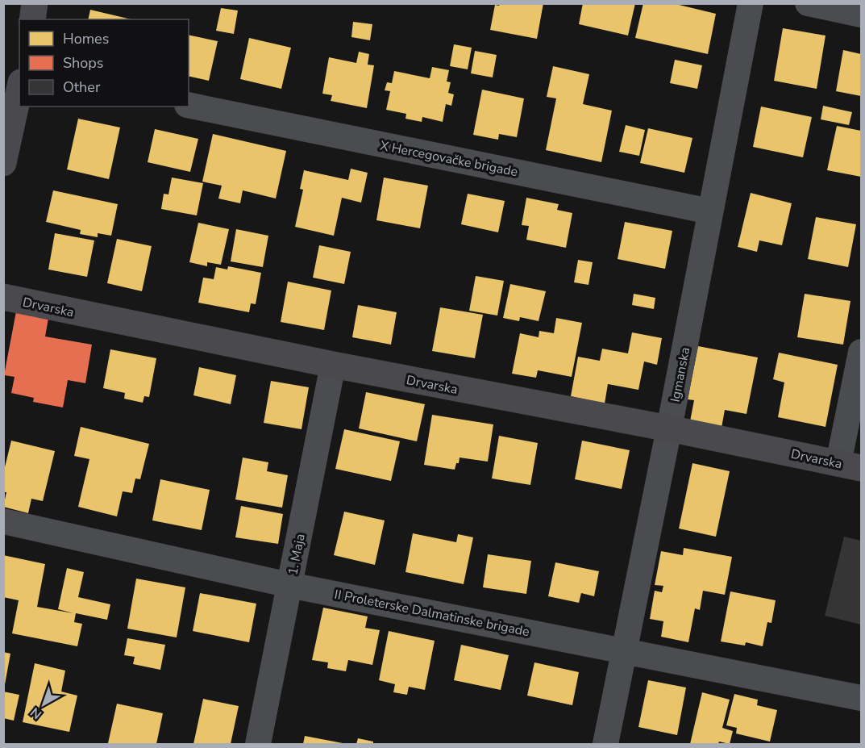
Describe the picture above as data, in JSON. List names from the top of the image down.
{
  "streets": {
    "main road": ["Drvarska"],
    "street": [
      "X Hercegovačke brigade",
      "Igmanska",
      "1. Maja",
      "II Proleterske Dalmatinske brigade"
    ]
  },
  "crossings": [
    ["X Hercegovačke brigade", "Igmanska"],
    ["Drvarska", "Igmanska"],
    ["Drvarska", "1. Maja"],
    ["Igmanska", "II Proleterske Dalmatinske brigade"],
    ["1. Maja", "II Proleterske Dalmatinske brigade"]
  ],
  "legend": ["Homes", "Shops", "Other"],
  "north": "bottom left"
}
